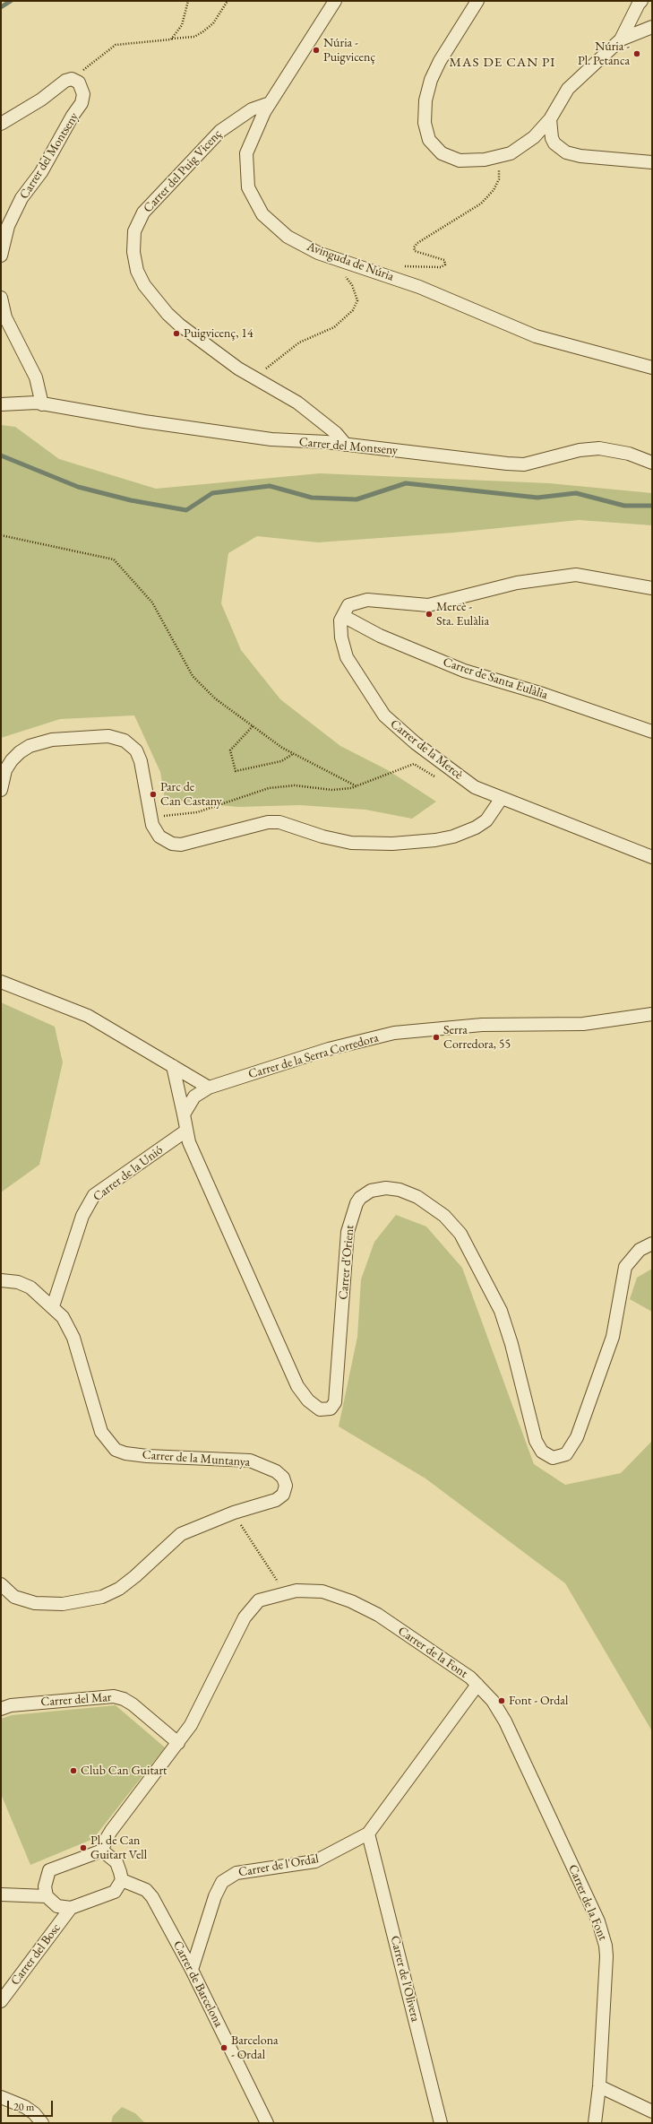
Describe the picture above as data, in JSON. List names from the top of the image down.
{
  "streets": {
    "street": [
      "Carrer del Montseny",
      "Carrer del Puig Vicenç",
      "Avinguda de Núria",
      "Carrer de Santa Eulàlia",
      "Carrer de la Mercè",
      "Carrer de la Serra Corredora",
      "Carrer de la Unió",
      "Carrer d'Orient",
      "Carrer de la Muntanya",
      "Carrer de la Font",
      "Carrer del Mar",
      "Carrer de l'Ordal",
      "Carrer del Bosc",
      "Carrer de l'Olivera",
      "Carrer de Barcelona"
    ]
  },
  "crossings": [
    ["Carrer del Montseny", "Carrer del Puig Vicenç"],
    ["Carrer del Puig Vicenç", "Avinguda de Núria"],
    ["Carrer de Santa Eulàlia", "Carrer de la Mercè"],
    ["Carrer de la Unió", "Carrer d'Orient"],
    ["Carrer de la Unió", "Carrer de la Muntanya"],
    ["Carrer de la Font", "Carrer del Mar"],
    ["Carrer de la Font", "Carrer de l'Ordal"],
    ["Carrer de l'Ordal", "Carrer de l'Olivera"],
    ["Carrer de l'Ordal", "Carrer de Barcelona"]
  ],
  "districts": ["MAS DE CAN PI"],
  "places": [
    "Núria - Puigvicenç",
    "Núria - Pl. Petanca",
    "Puigvicenç, 14",
    "Mercè - Sta. Eulàlia",
    "Parc de Can Castany",
    "Serra Corredora, 55",
    "Font - Ordal",
    "Club Can Guitart",
    "Pl. de Can Guitart Vell",
    "Barcelona - Ordal"
  ],
  "scale_bar": "20 m"
}
